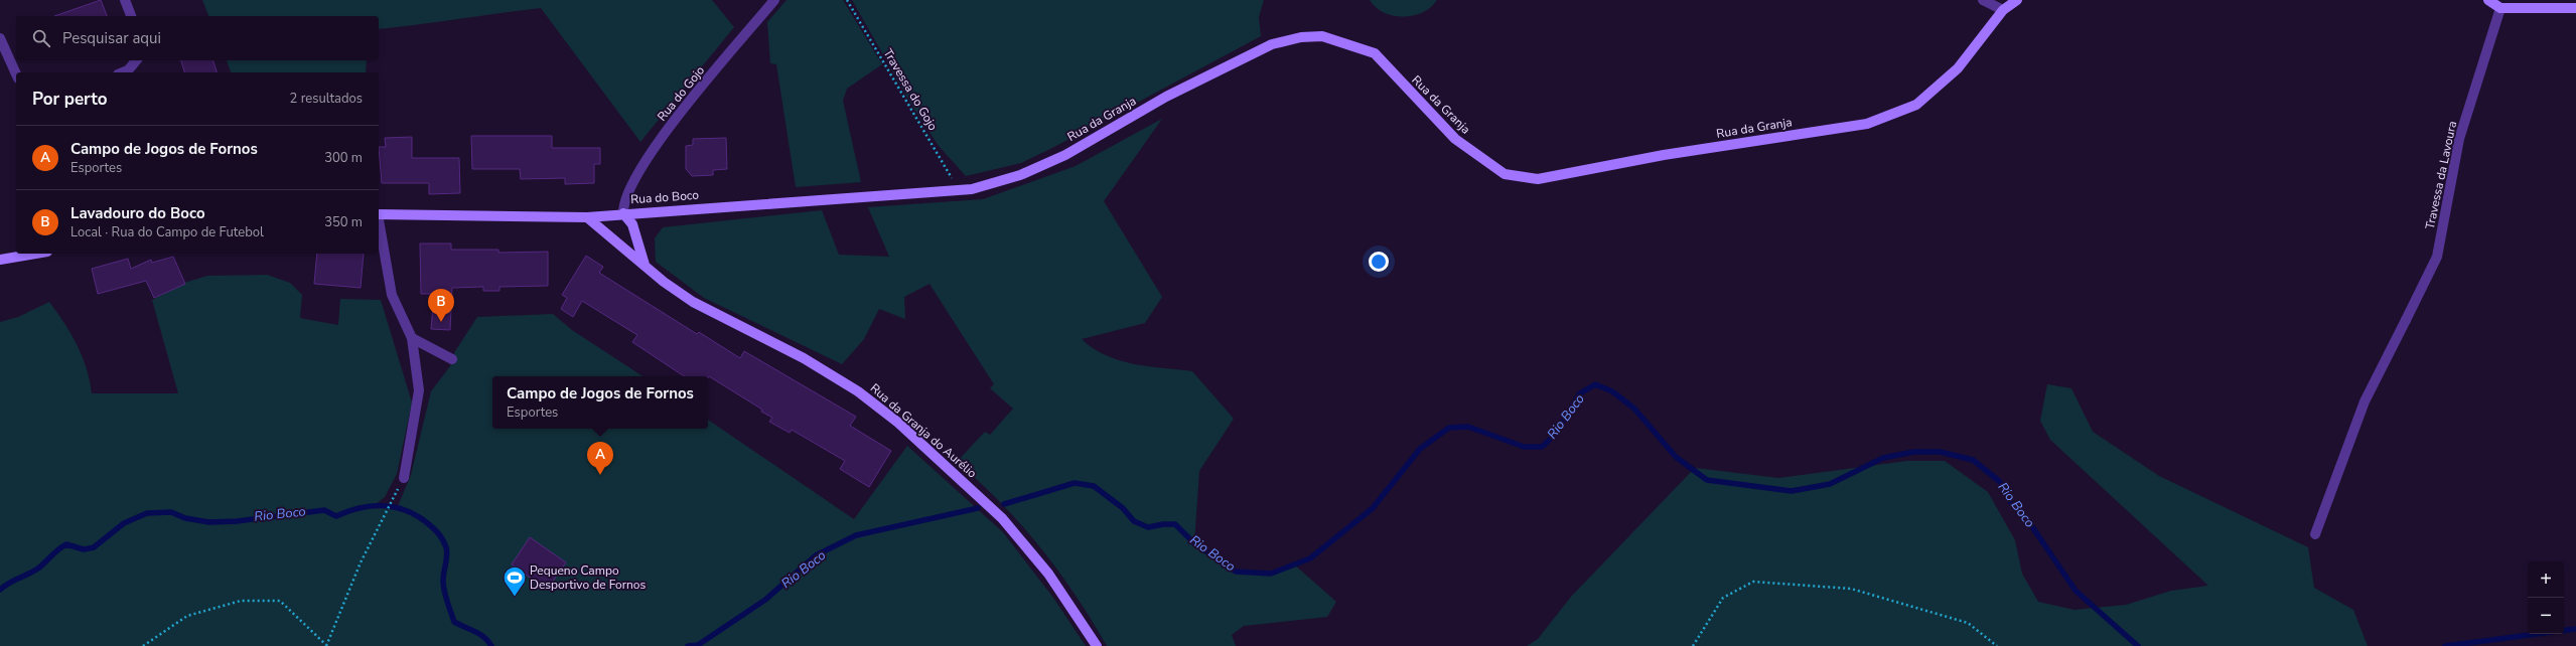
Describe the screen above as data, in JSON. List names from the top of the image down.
{
  "streets": {
    "street": [
      "Rua do Gojo",
      "Rua da Granja",
      "Travessa da Lavoura",
      "Rua do Boco",
      "Rua da Granja do Aurélio"
    ],
    "path": ["Travessa do Gojo"]
  },
  "crossings": [
    ["Travessa do Gojo", "Rua da Granja"],
    ["Travessa do Gojo", "Rua do Boco"],
    ["Rua do Gojo", "Rua do Boco"],
    ["Rua da Granja", "Rua do Boco"],
    ["Rua do Boco", "Rua da Granja do Aurélio"]
  ],
  "water": ["Rio Boco"],
  "places": {
    "sports": ["Pequeno Campo Desportivo de Fornos"]
  },
  "page": {
    "search": "Pesquisar aqui",
    "heading": ["Por perto", "2 resultados"],
    "list": [
      {
        "mark": "A",
        "name": "Campo de Jogos de Fornos",
        "note": "Esportes",
        "value": "300 m"
      },
      {
        "mark": "B",
        "name": "Lavadouro do Boco",
        "note": "Local · Rua do Campo de Futebol",
        "value": "350 m"
      }
    ],
    "pins": ["B", "A"],
    "popup": ["Campo de Jogos de Fornos", "Esportes"],
    "map_buttons": ["+", "−"]
  }
}
